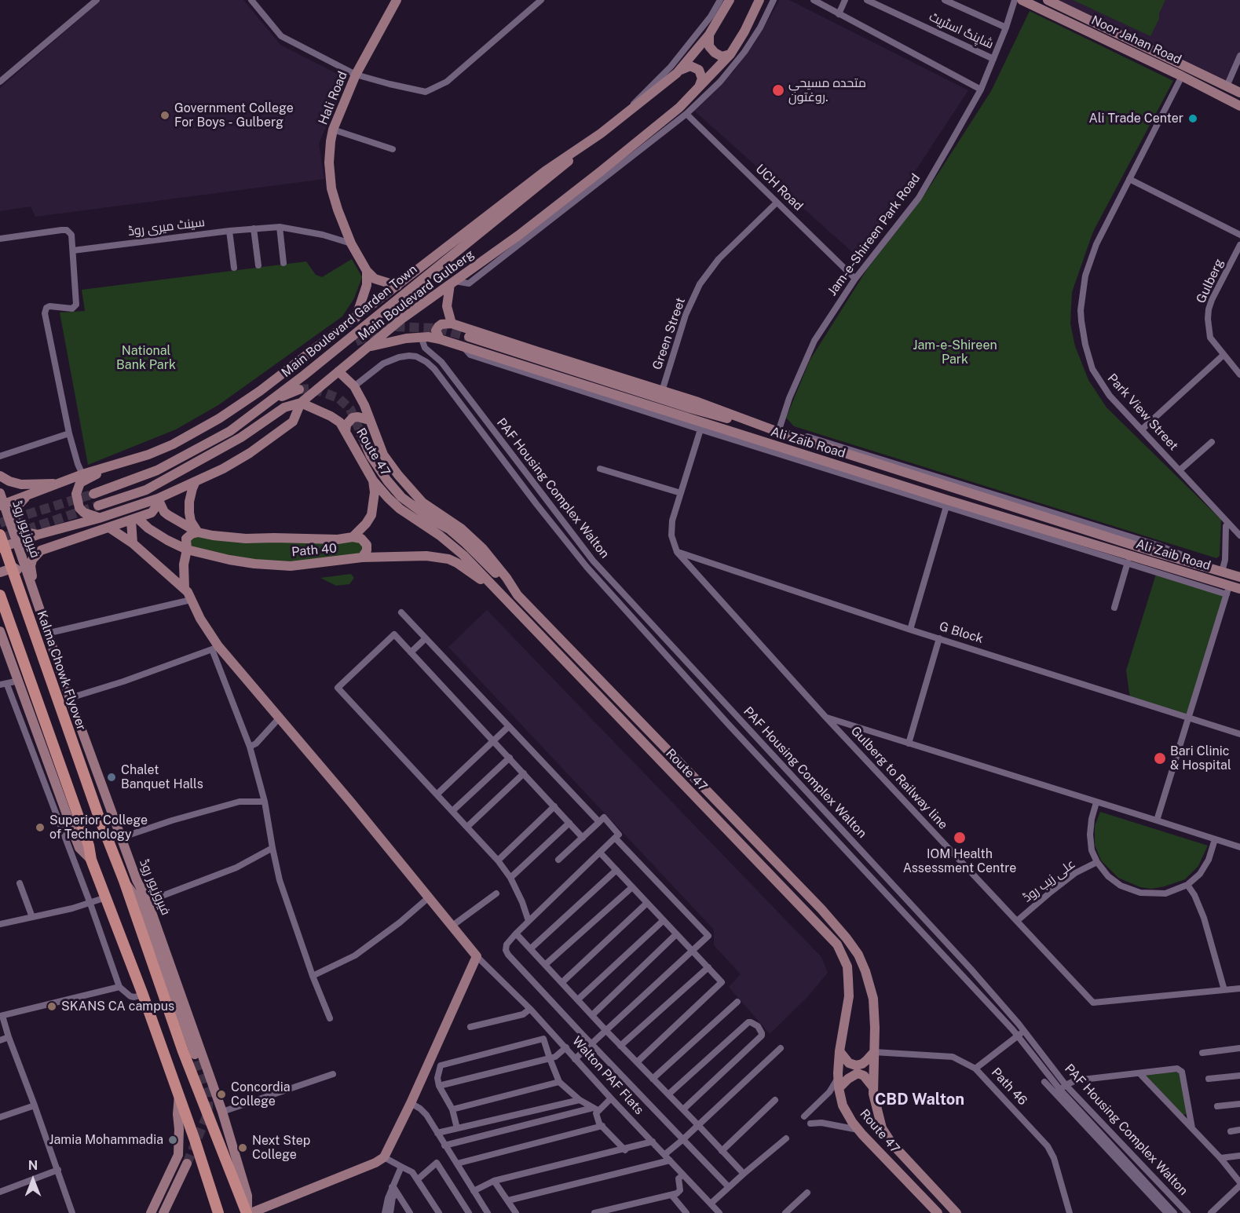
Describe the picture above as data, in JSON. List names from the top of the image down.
{
  "streets": {
    "main road": [
      "Noor Jahan Road",
      "Hali Road",
      "Main Boulevard Gulberg",
      "Main Boulevard Garden Town",
      "Ali Zaib Road",
      "Route 47",
      "فیروزپور روڈ",
      "Path 40",
      "Kalma Chowk Flyover"
    ],
    "street": [
      "شاپنگ اسٹریٹ",
      "UCH Road",
      "سینٹ میری روڈ",
      "Jam-e-Shireen Park Road",
      "Gulberg",
      "Green Street",
      "Park View Street",
      "PAF Housing Complex Walton",
      "G Block",
      "Gulberg to Railway line",
      "علی زیب روڈ",
      "Walton PAF Flats",
      "Path 46"
    ]
  },
  "crossings": [
    ["شاپنگ اسٹریٹ", "Jam-e-Shireen Park Road"],
    ["Noor Jahan Road", "Park View Street"],
    ["Hali Road", "سینٹ میری روڈ"],
    ["UCH Road", "Jam-e-Shireen Park Road"],
    ["UCH Road", "Green Street"],
    ["Jam-e-Shireen Park Road", "Ali Zaib Road"],
    ["Main Boulevard Gulberg", "Main Boulevard Garden Town"],
    ["Main Boulevard Gulberg", "Ali Zaib Road"],
    ["Main Boulevard Gulberg", "Route 47"],
    ["Main Boulevard Gulberg", "فیروزپور روڈ"],
    ["Main Boulevard Gulberg", "Path 40"],
    ["Green Street", "Ali Zaib Road"],
    ["Ali Zaib Road", "PAF Housing Complex Walton"],
    ["Route 47", "PAF Housing Complex Walton"],
    ["Route 47", "Path 40"],
    ["Route 47", "Path 46"],
    ["فیروزپور روڈ", "Kalma Chowk Flyover"],
    ["G Block", "Gulberg to Railway line"],
    ["Gulberg to Railway line", "علی زیب روڈ"]
  ],
  "districts": ["CBD Walton"],
  "parks": ["Jam-e-Shireen Park", "National Bank Park"],
  "places": [
    "متحده مسیحي روغتون.",
    "Government College For Boys - Gulberg",
    "Ali Trade Center",
    "Bari Clinic & Hospital",
    "Chalet Banquet Halls",
    "Superior College of Technology",
    "IOM Health Assessment Centre",
    "SKANS CA campus",
    "Concordia College",
    "Jamia Mohammadia",
    "Next Step College"
  ],
  "north": "top"
}
